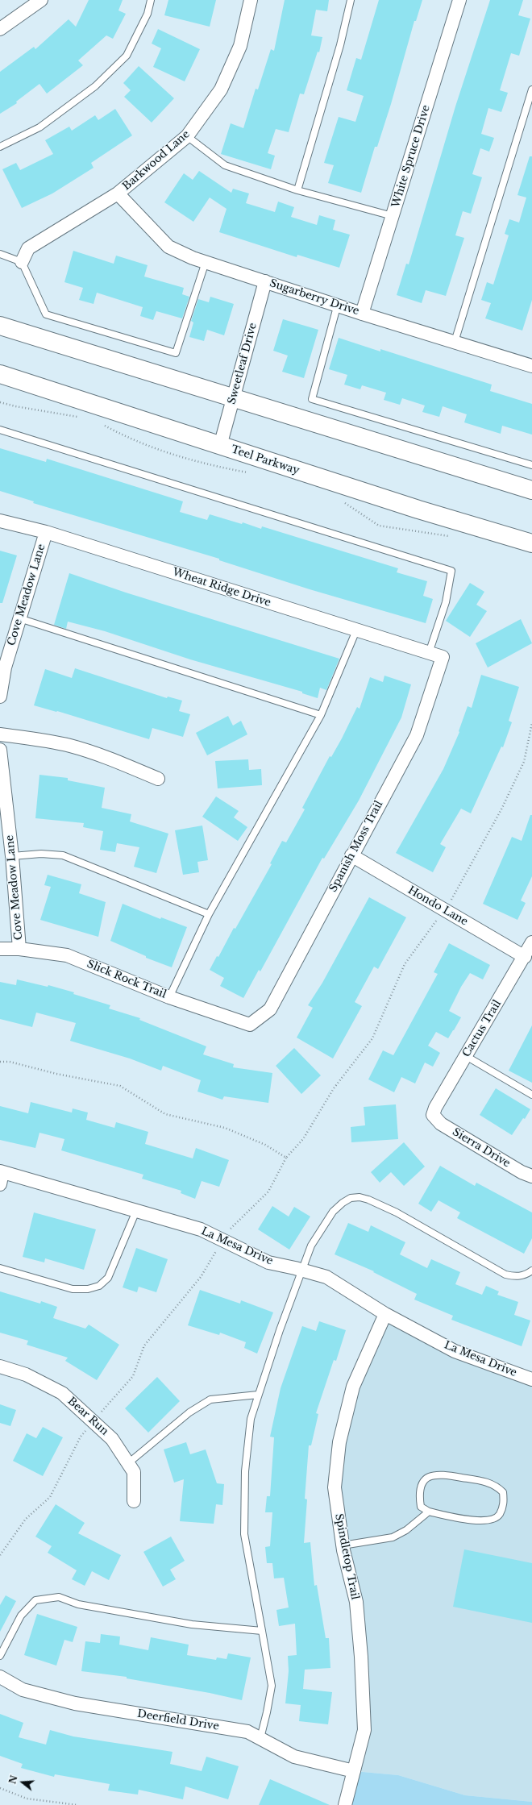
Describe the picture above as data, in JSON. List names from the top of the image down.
{
  "streets": {
    "main road": ["Teel Parkway"],
    "street": [
      "White Spruce Drive",
      "Barkwood Lane",
      "Sugarberry Drive",
      "Sweetleaf Drive",
      "Wheat Ridge Drive",
      "Cove Meadow Lane",
      "Spanish Moss Trail",
      "Hondo Lane",
      "Slick Rock Trail",
      "Cactus Trail",
      "Sierra Drive",
      "La Mesa Drive",
      "Bear Run",
      "Spindletop Trail",
      "Deerfield Drive"
    ]
  },
  "crossings": [
    ["White Spruce Drive", "Sugarberry Drive"],
    ["Barkwood Lane", "Sugarberry Drive"],
    ["Sugarberry Drive", "Sweetleaf Drive"],
    ["Sweetleaf Drive", "Teel Parkway"],
    ["Wheat Ridge Drive", "Cove Meadow Lane"],
    ["Wheat Ridge Drive", "Spanish Moss Trail"],
    ["Cove Meadow Lane", "Slick Rock Trail"],
    ["Spanish Moss Trail", "Hondo Lane"],
    ["Spanish Moss Trail", "Slick Rock Trail"],
    ["Hondo Lane", "Cactus Trail"],
    ["Cactus Trail", "Sierra Drive"],
    ["La Mesa Drive", "Spindletop Trail"],
    ["Spindletop Trail", "Deerfield Drive"]
  ],
  "north": "left"
}
